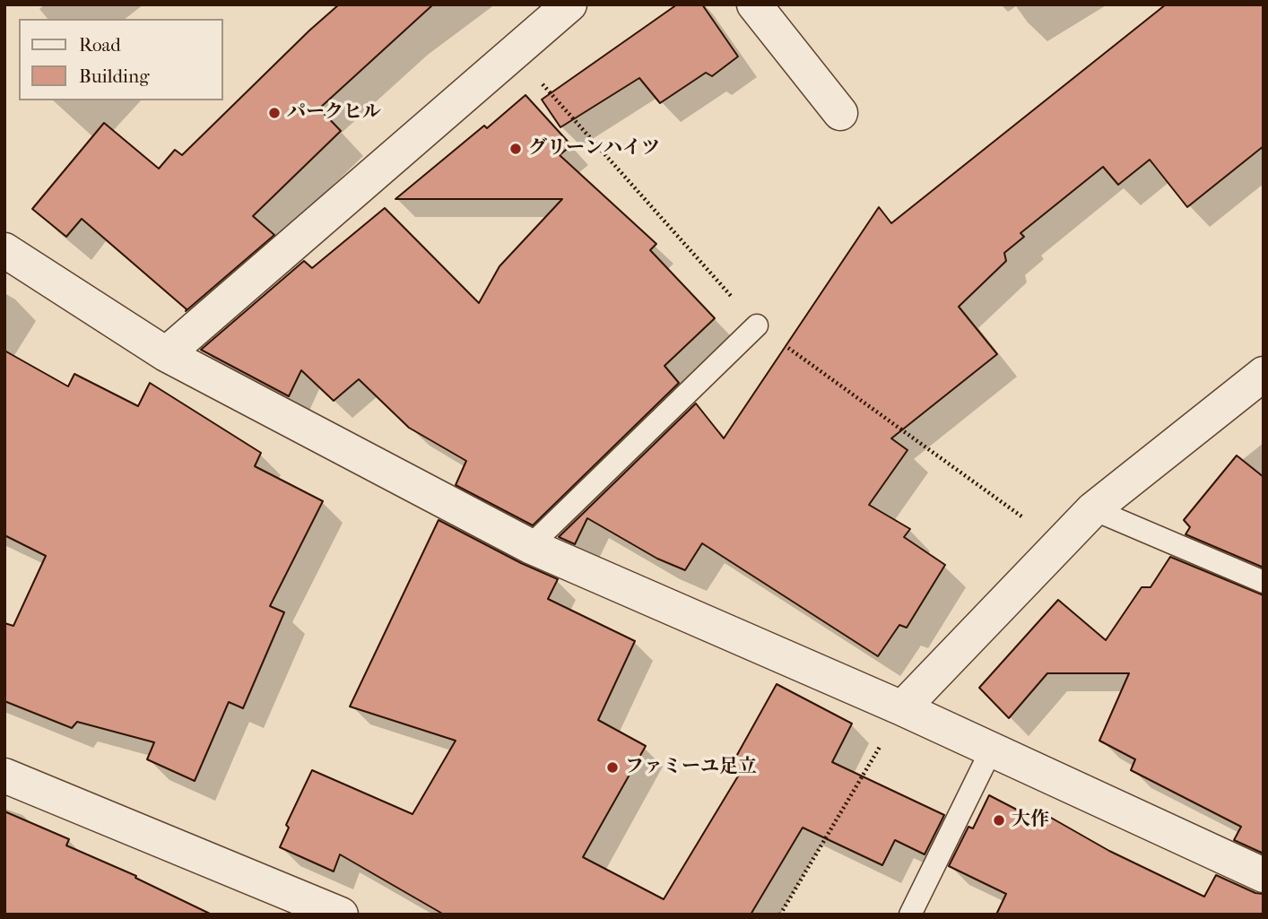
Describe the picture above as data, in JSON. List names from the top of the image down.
{
  "places": [
    "パークヒル",
    "グリーンハイツ",
    "ファミーユ足立",
    "大作"
  ],
  "legend": ["Road", "Building"]
}
